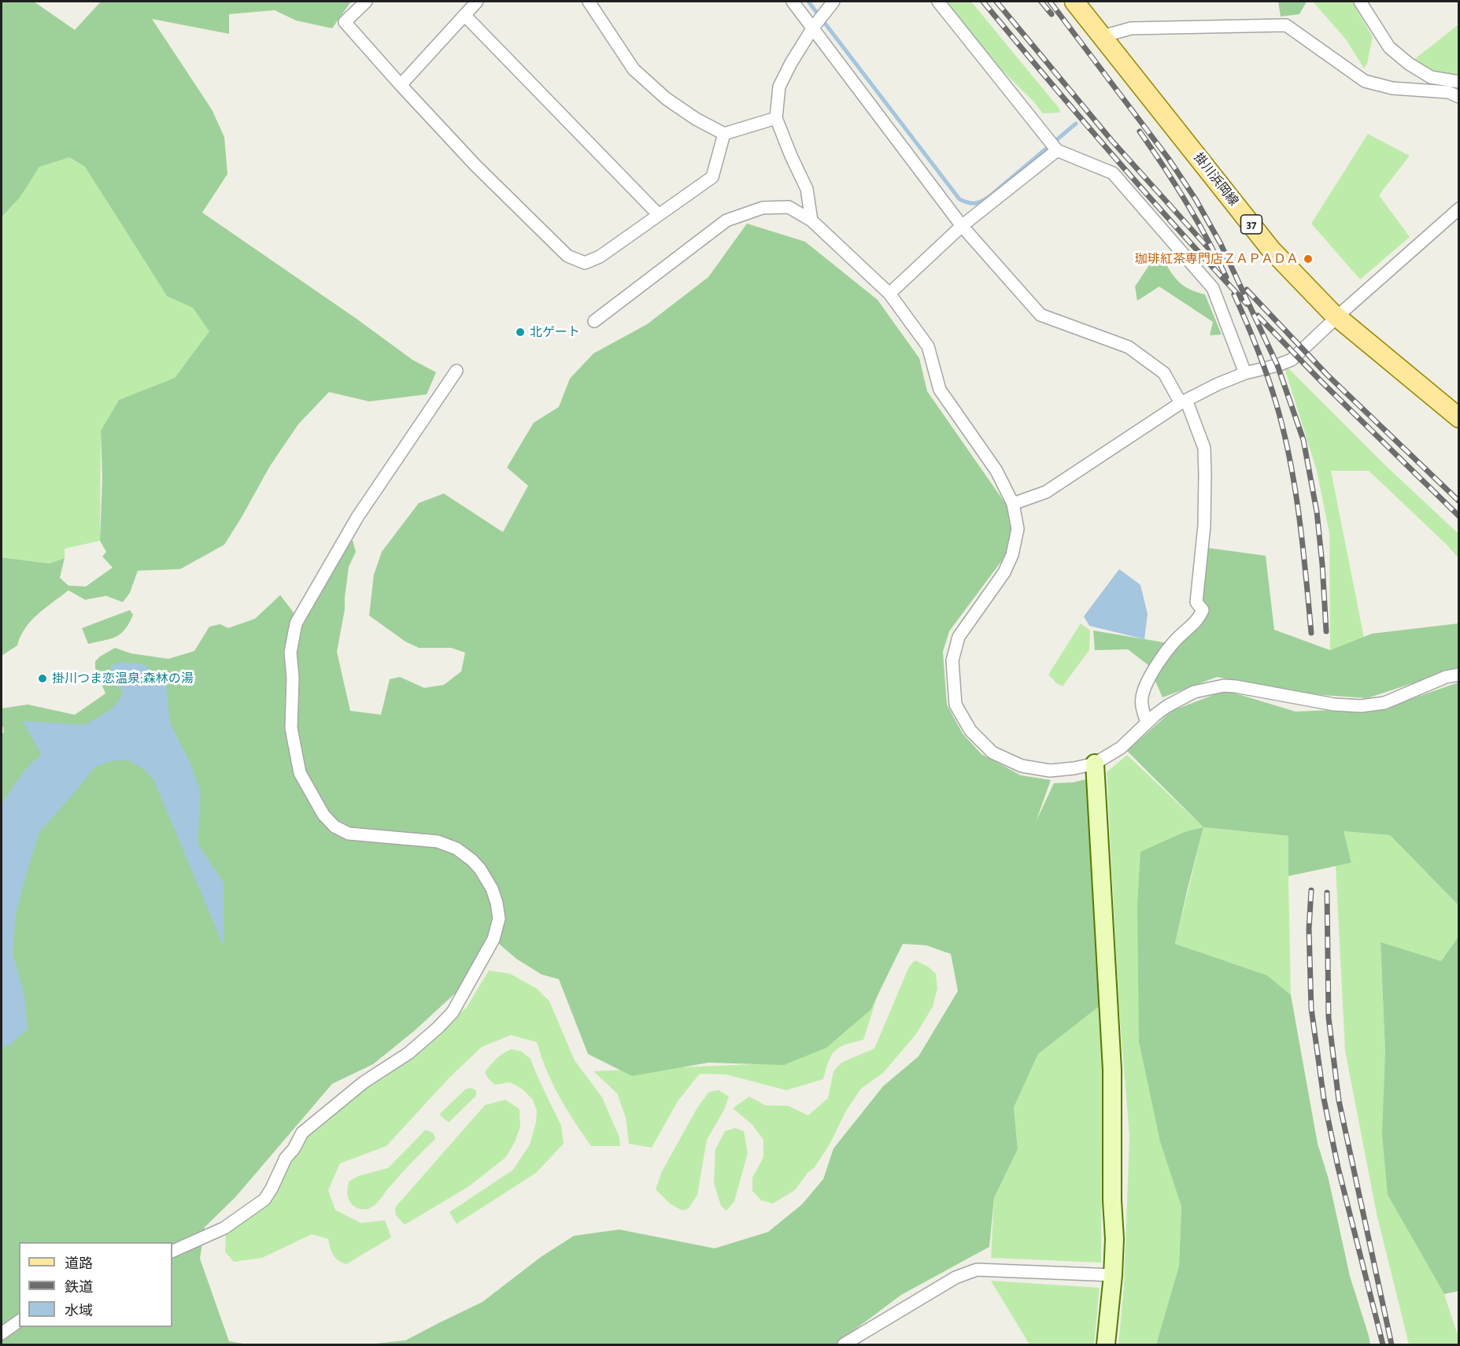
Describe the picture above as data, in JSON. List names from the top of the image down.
{
  "streets": {
    "main road": ["掛川浜岡線", "37"]
  },
  "places": ["珈琲紅茶専門店ＺＡＰＡＤＡ", "北ゲート", "掛川つま恋温泉;森林の湯"],
  "legend": ["道路", "鉄道", "水域"]
}
